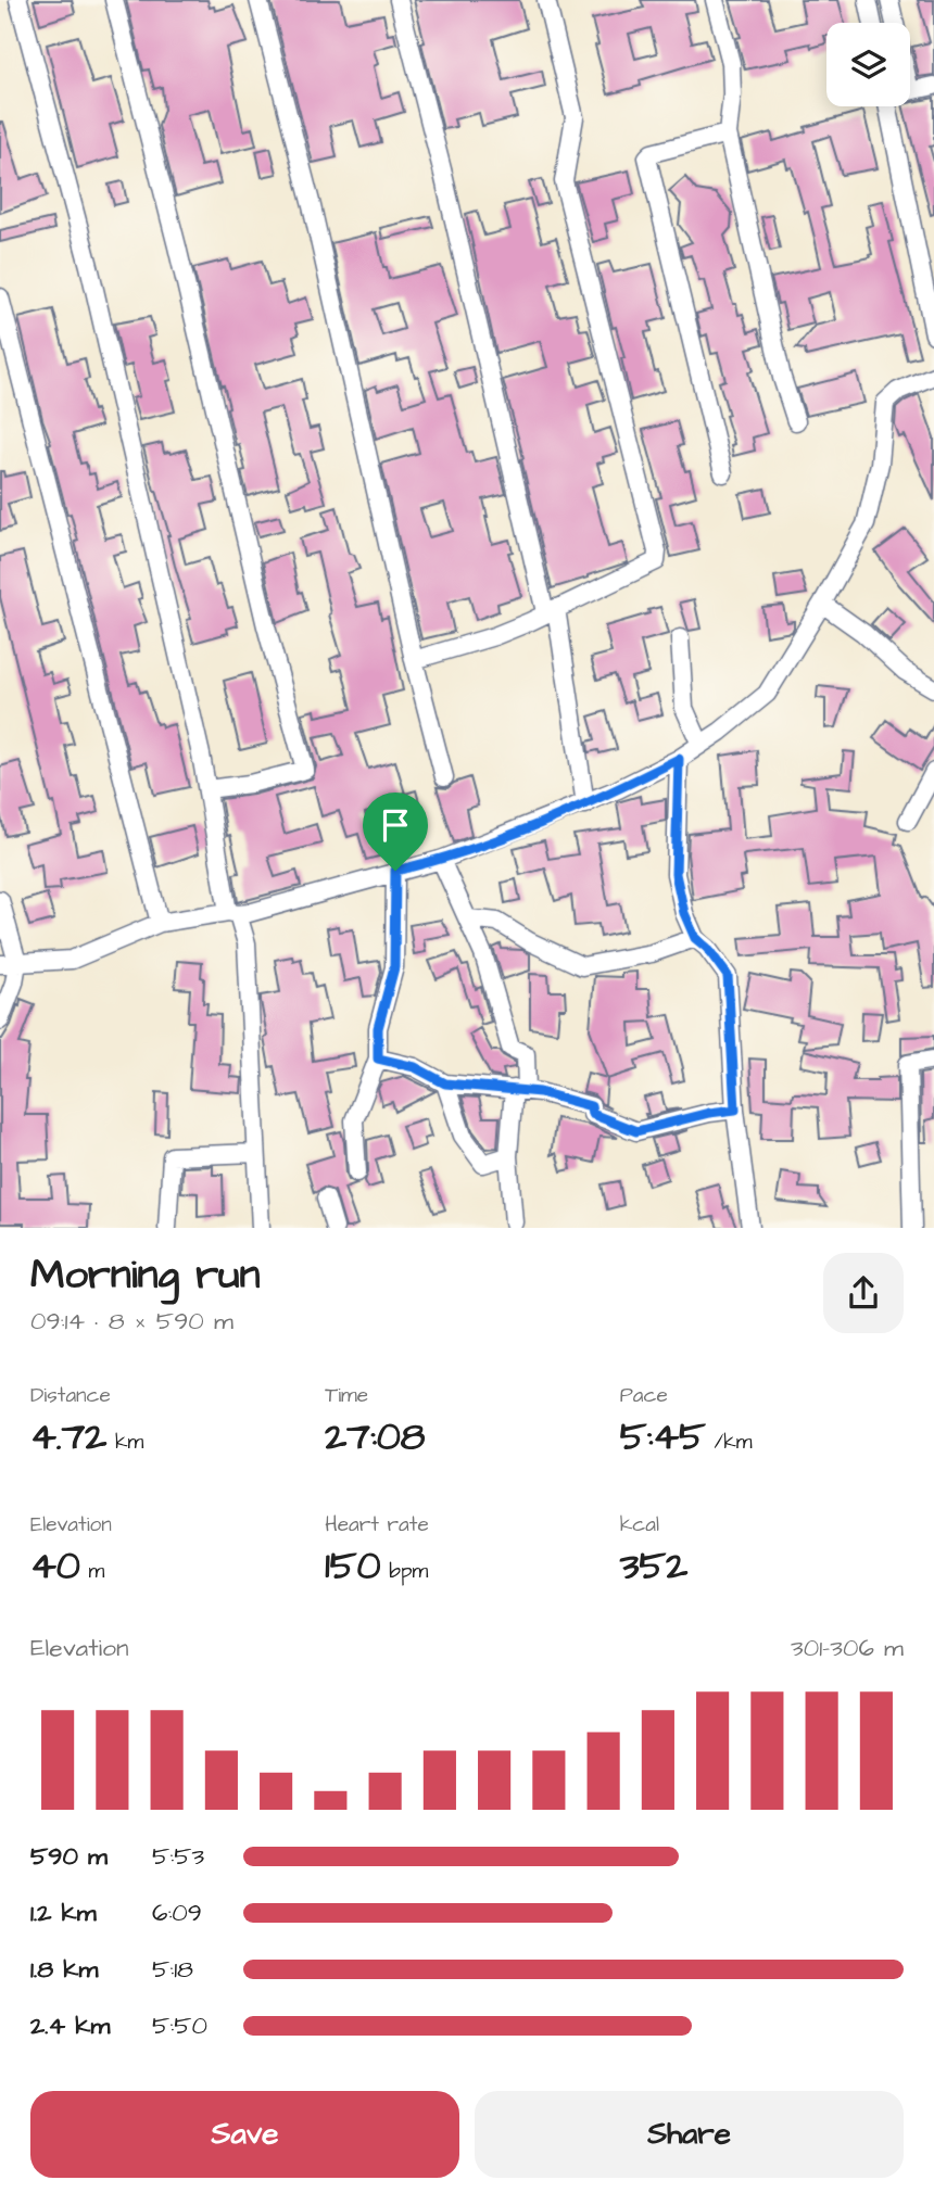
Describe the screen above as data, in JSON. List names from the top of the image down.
{
  "page": {
    "heading": ["Morning run", "09:14 · 8 × 590 m"],
    "stats": [
      ["Distance", "4.72 km"],
      ["Time", "27:08"],
      ["Pace", "5:45 /km"],
      ["Elevation", "40 m"],
      ["Heart rate", "150 bpm"],
      ["kcal", "352"]
    ],
    "chart": ["Elevation", "301–306 m"],
    "list": [
      {
        "name": "590 m",
        "note": "5:53"
      },
      {
        "name": "1.2 km",
        "note": "6:09"
      },
      {
        "name": "1.8 km",
        "note": "5:18"
      },
      {
        "name": "2.4 km",
        "note": "5:50"
      }
    ],
    "buttons": ["Save", "Share"]
  }
}
